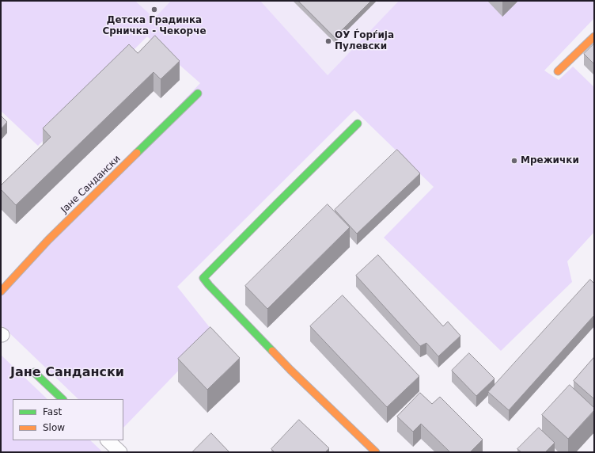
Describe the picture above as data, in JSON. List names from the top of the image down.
{
  "streets": {
    "street": ["Јане Сандански"]
  },
  "districts": ["Јане Сандански"],
  "places": ["Детска Градинка Срничка - Чекорче", "ОУ Ѓорѓија Пулевски", "Мрежички"],
  "legend": ["Fast", "Slow"]
}
